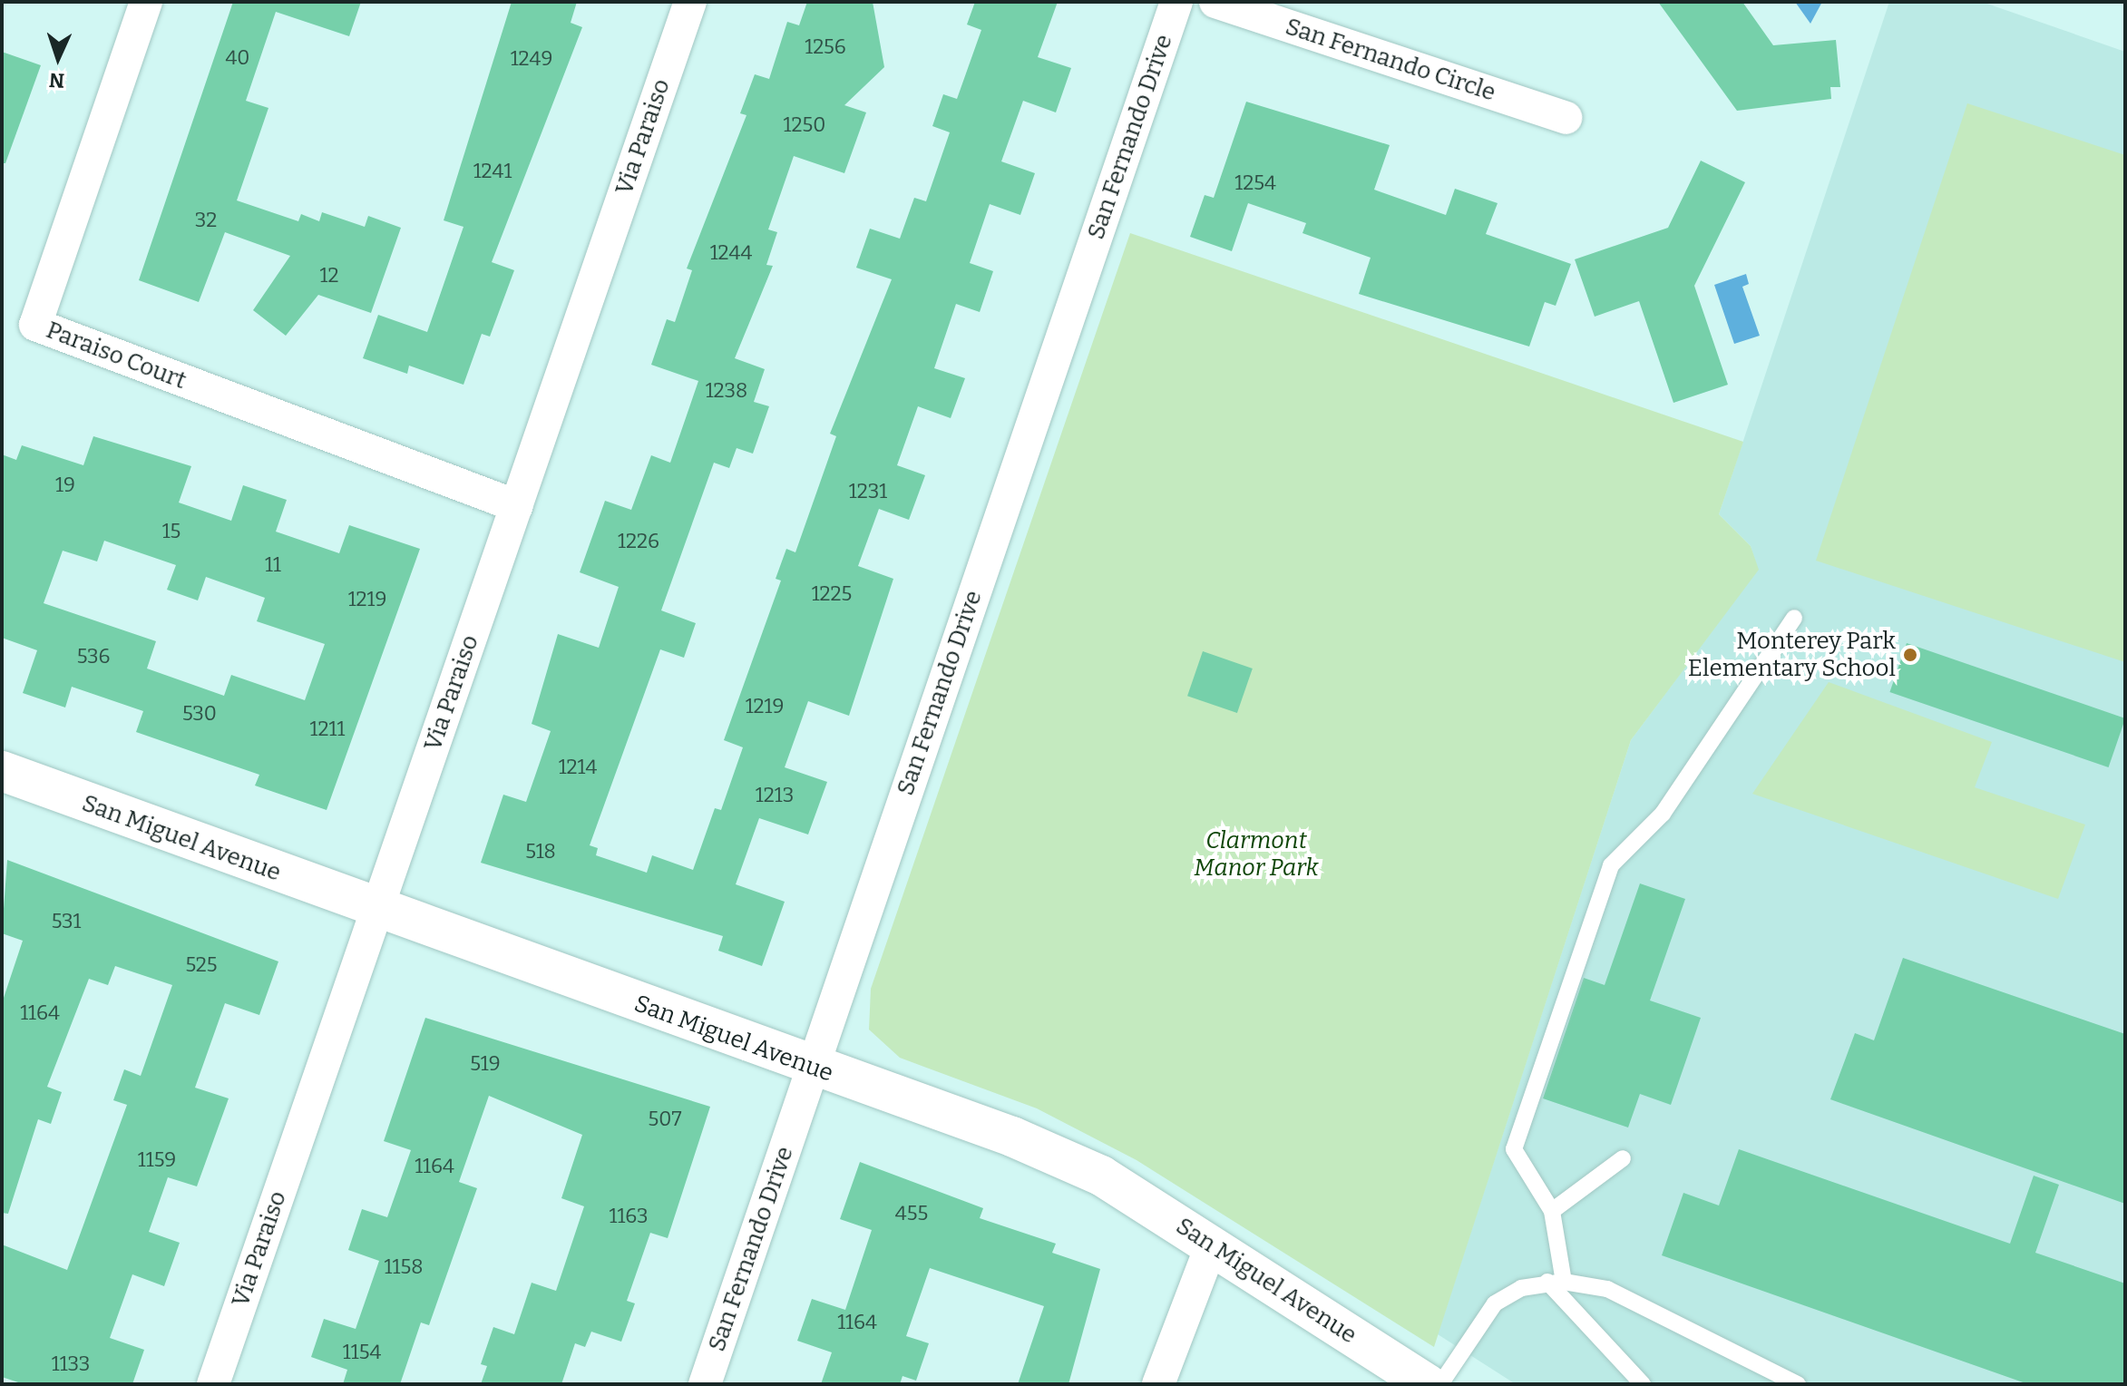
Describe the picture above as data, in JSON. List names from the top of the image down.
{
  "streets": {
    "street": [
      "San Fernando Circle",
      "Via Paraiso",
      "San Fernando Drive",
      "Paraiso Court",
      "San Miguel Avenue"
    ]
  },
  "crossings": [
    ["Via Paraiso", "Paraiso Court"],
    ["Via Paraiso", "San Miguel Avenue"],
    ["San Fernando Drive", "San Miguel Avenue"]
  ],
  "parks": ["Clarmont Manor Park"],
  "places": ["Monterey Park Elementary School"],
  "house_numbers": [
    "1256",
    "40",
    "1249",
    "1250",
    "1241",
    "1254",
    "32",
    "1244",
    "12",
    "1238",
    "19",
    "1231",
    "15",
    "1226",
    "11",
    "1225",
    "1219",
    "536",
    "1219",
    "530",
    "1211",
    "1214",
    "1213",
    "518",
    "531",
    "525",
    "1164",
    "519",
    "507",
    "1159",
    "1164",
    "455",
    "1163",
    "1158",
    "1164",
    "1154",
    "1133"
  ],
  "north": "bottom"
}
